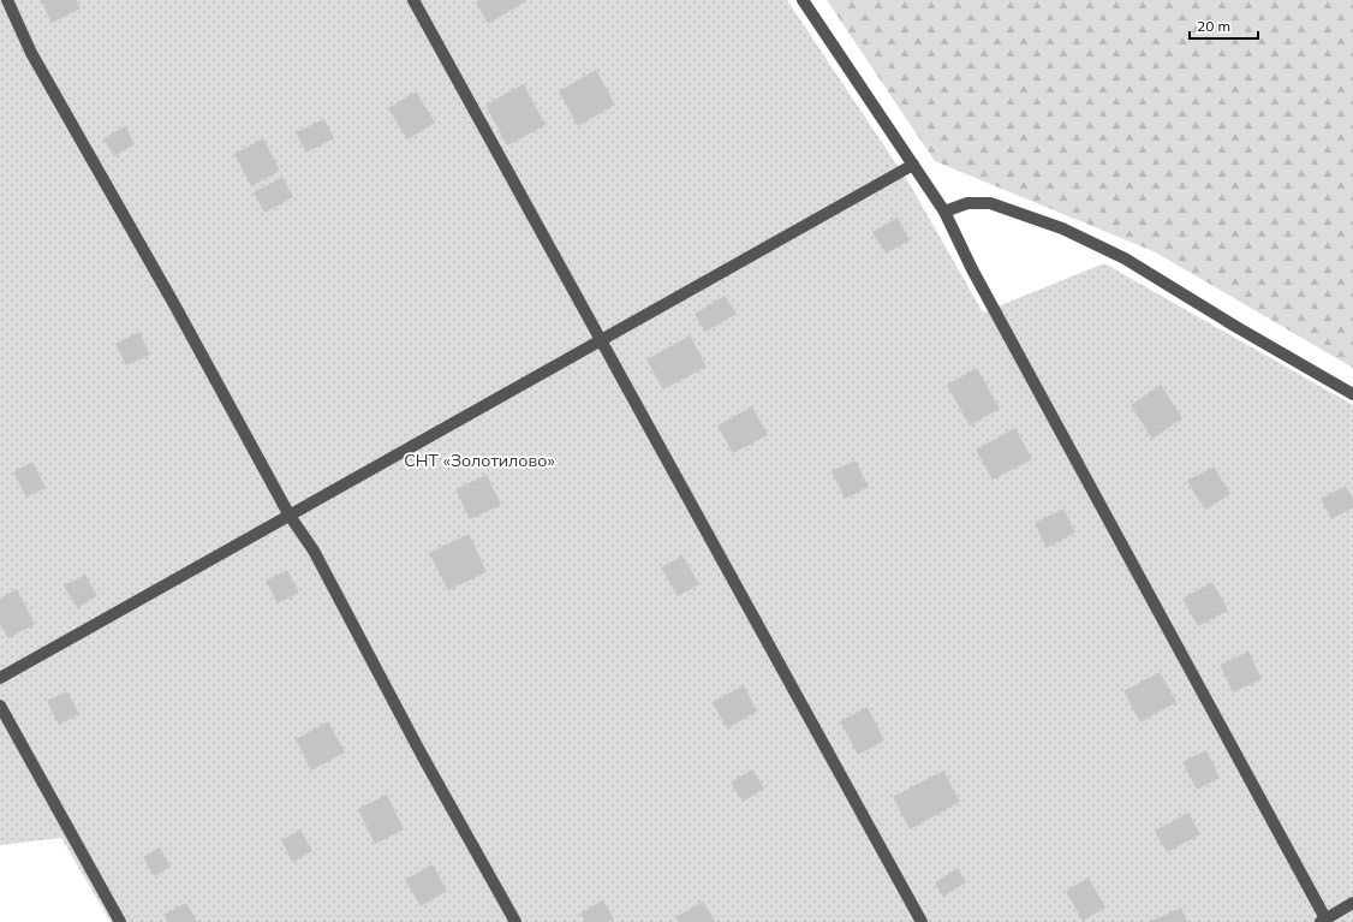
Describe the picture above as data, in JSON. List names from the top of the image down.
{
  "parks": ["СНТ «Золотилово»"],
  "scale_bar": "20 m"
}
